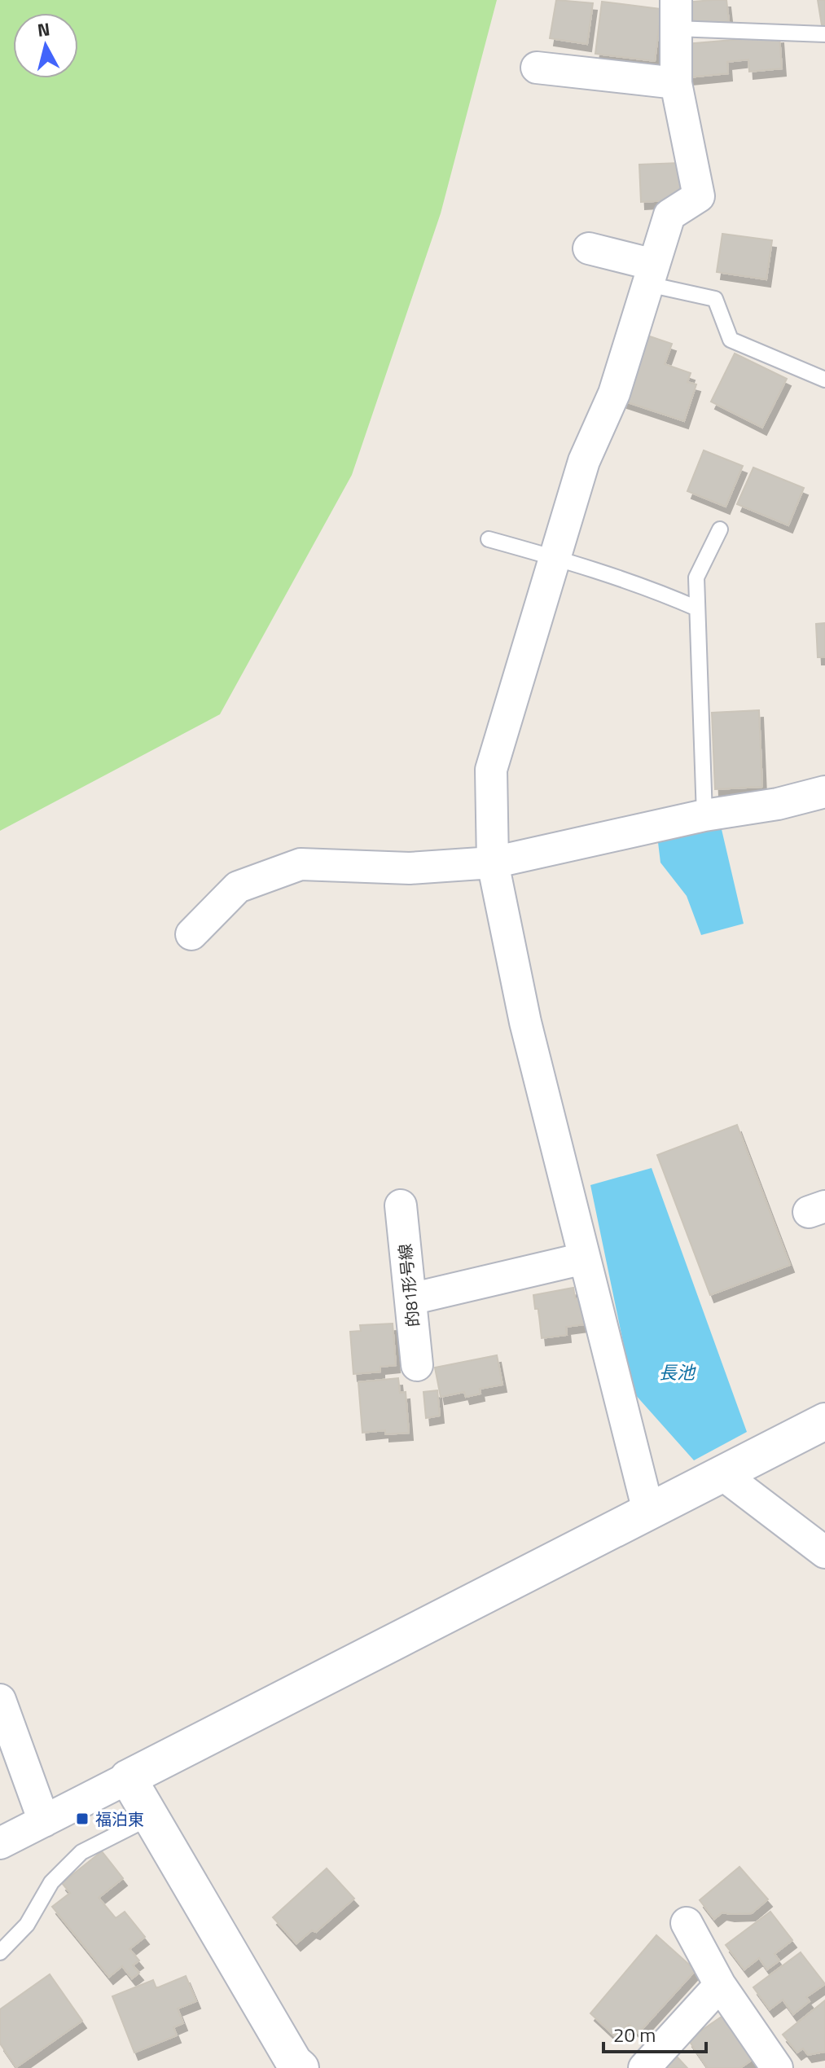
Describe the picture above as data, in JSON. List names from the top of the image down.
{
  "streets": {
    "street": ["的81形号線"]
  },
  "water": ["長池"],
  "places": {
    "transit": ["福泊東"]
  },
  "scale_bar": "20 m",
  "north": "top"
}
